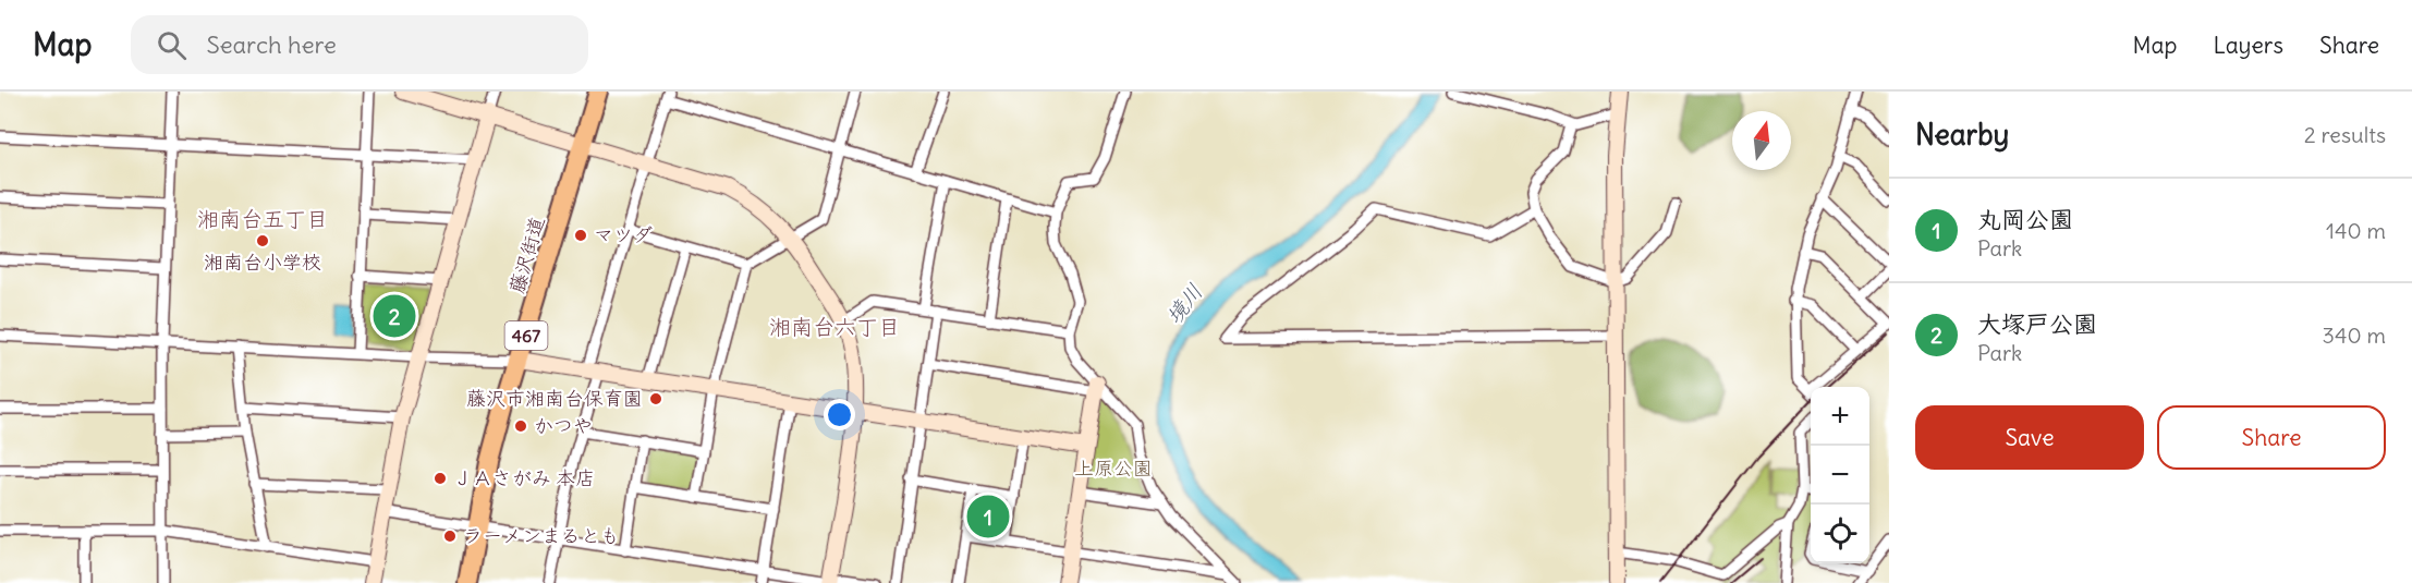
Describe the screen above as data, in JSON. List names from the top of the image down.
{
  "streets": {
    "highway": ["藤沢街道", "467"]
  },
  "districts": ["湘南台五丁目", "湘南台六丁目"],
  "water": ["境川"],
  "parks": ["上原公園"],
  "places": [
    "マツダ",
    "湘南台小学校",
    "藤沢市湘南台保育園",
    "かつや",
    "ＪＡさがみ 本店",
    "ラーメンまるとも"
  ],
  "north": "top",
  "page": {
    "header": "Map",
    "search": "Search here",
    "nav": ["Map", "Layers", "Share"],
    "heading": ["Nearby", "2 results"],
    "list": [
      {
        "mark": "1",
        "name": "丸岡公園",
        "note": "Park",
        "value": "140 m"
      },
      {
        "mark": "2",
        "name": "大塚戸公園",
        "note": "Park",
        "value": "340 m"
      }
    ],
    "pins": ["2", "1"],
    "buttons": ["Save", "Share"],
    "map_buttons": ["+", "−"]
  }
}
